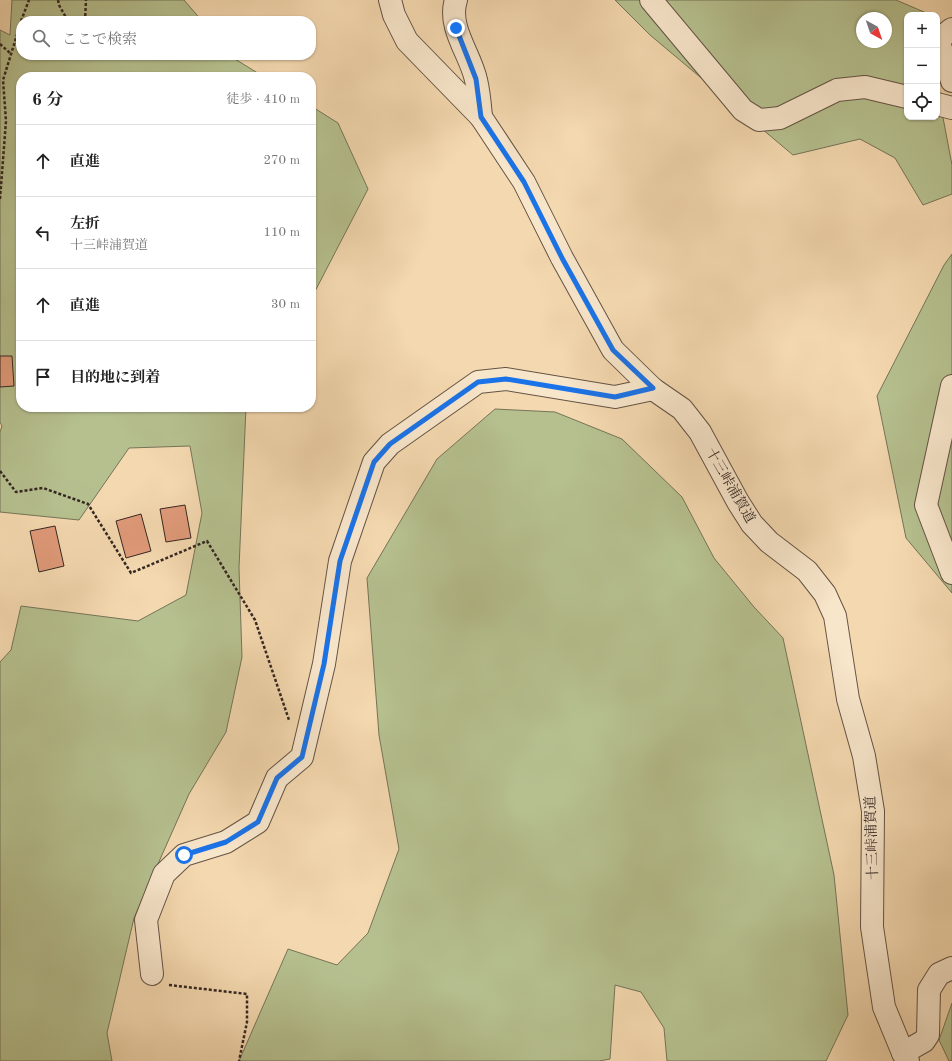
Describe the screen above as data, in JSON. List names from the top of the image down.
{
  "streets": {
    "street": ["十三峠浦賀道"]
  },
  "north": "bottom right",
  "page": {
    "map_buttons": ["+", "−"],
    "search": "ここで検索",
    "heading": ["6 分", "徒歩 · 410 m"],
    "list": [
      ["直進", "270 m"],
      ["左折", "十三峠浦賀道", "110 m"],
      ["直進", "30 m"],
      "目的地に到着"
    ]
  }
}
